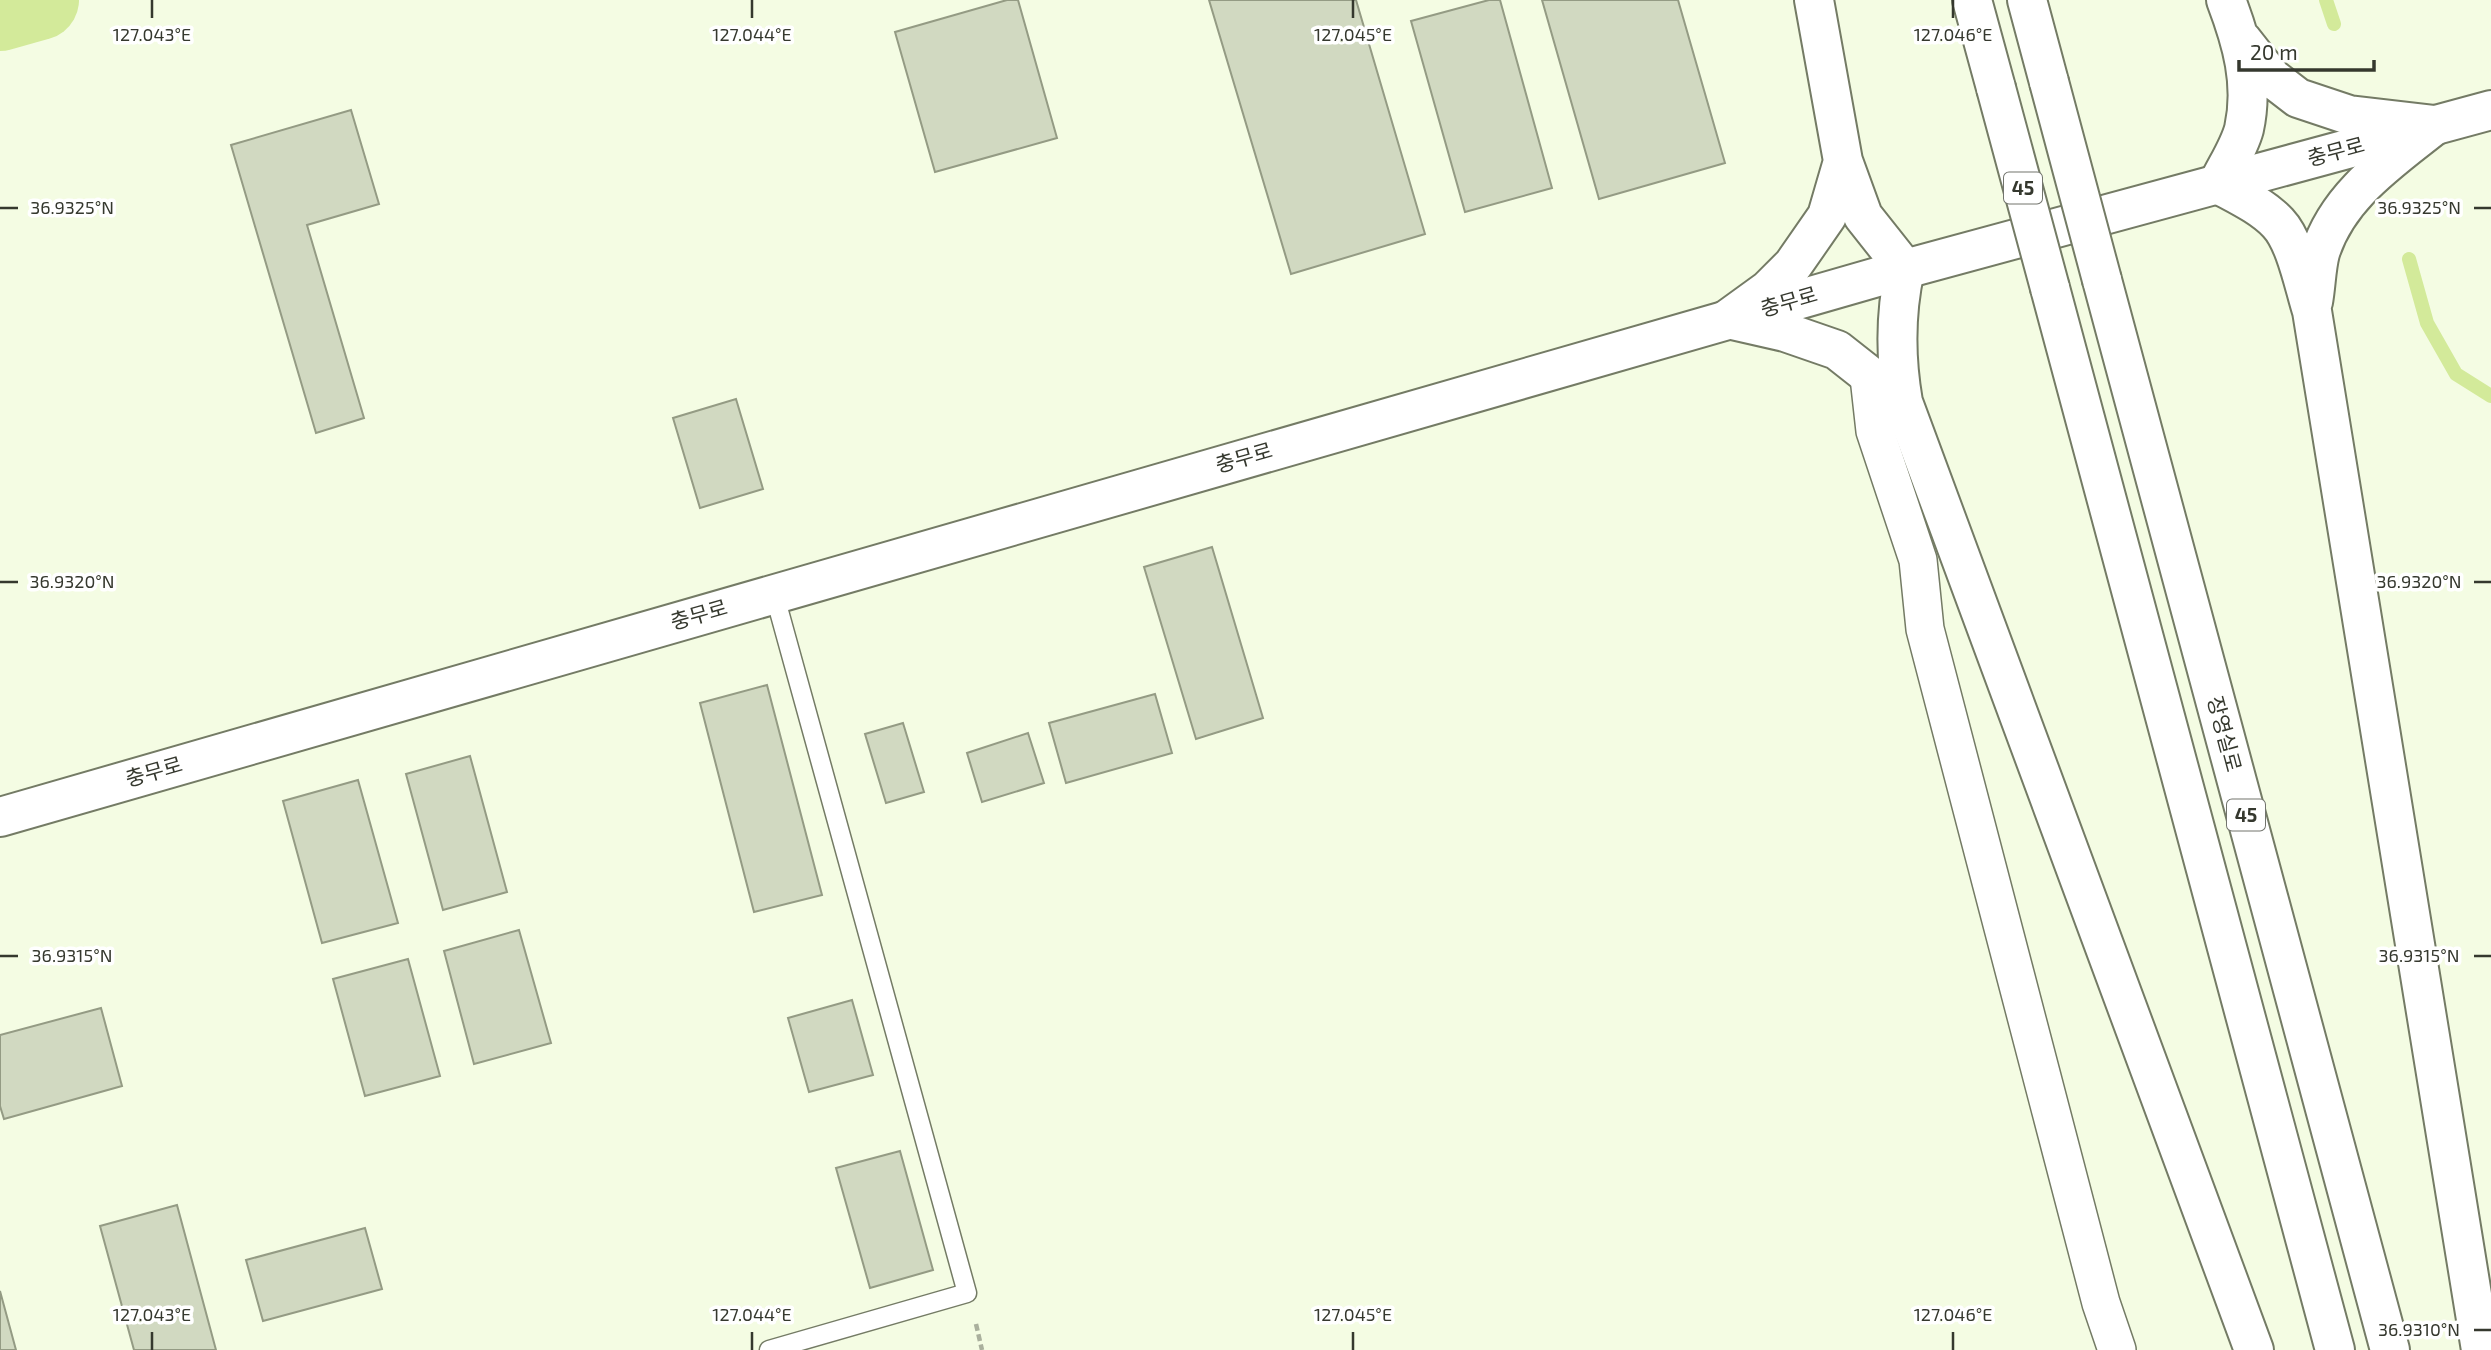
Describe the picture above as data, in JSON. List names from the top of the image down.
{
  "streets": {
    "main road": ["충무로", "45", "장영실로"]
  },
  "scale_bar": "20 m",
  "coordinates": [
    "127.043°E",
    "127.044°E",
    "127.045°E",
    "127.046°E",
    "36.9325°N",
    "36.9320°N",
    "36.9315°N",
    "36.9310°N"
  ]
}
